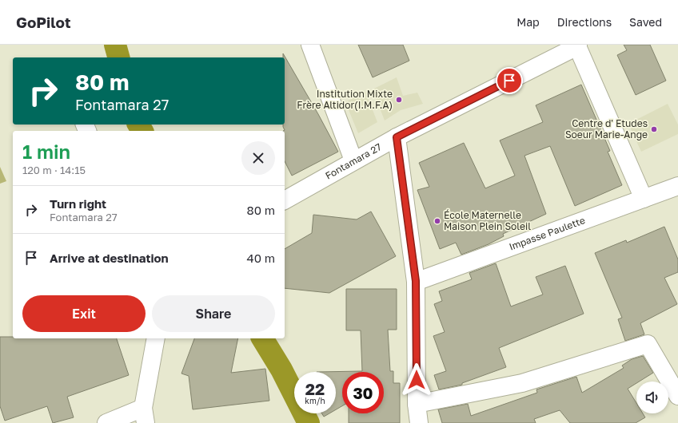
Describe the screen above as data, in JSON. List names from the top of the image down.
{
  "streets": {
    "street": ["Fontamara 27", "Impasse Paulette"]
  },
  "places": ["Institution Mixte Frère Altidor(I.M.F.A)", "Centre d' Etudes Soeur Marie-Ange", "École Maternelle Maison Plein Soleil"],
  "page": {
    "header": "GoPilot",
    "nav": ["Map", "Directions", "Saved"],
    "turn": ["80 m", "Fontamara 27"],
    "heading": ["1 min", "120 m · 14:15"],
    "list": [
      {
        "name": "Turn right",
        "note": "Fontamara 27",
        "value": "80 m"
      },
      {
        "name": "Arrive at destination",
        "value": "40 m"
      }
    ],
    "buttons": ["Exit", "Share"],
    "speed": "22 km/h",
    "limit": "30"
  }
}
